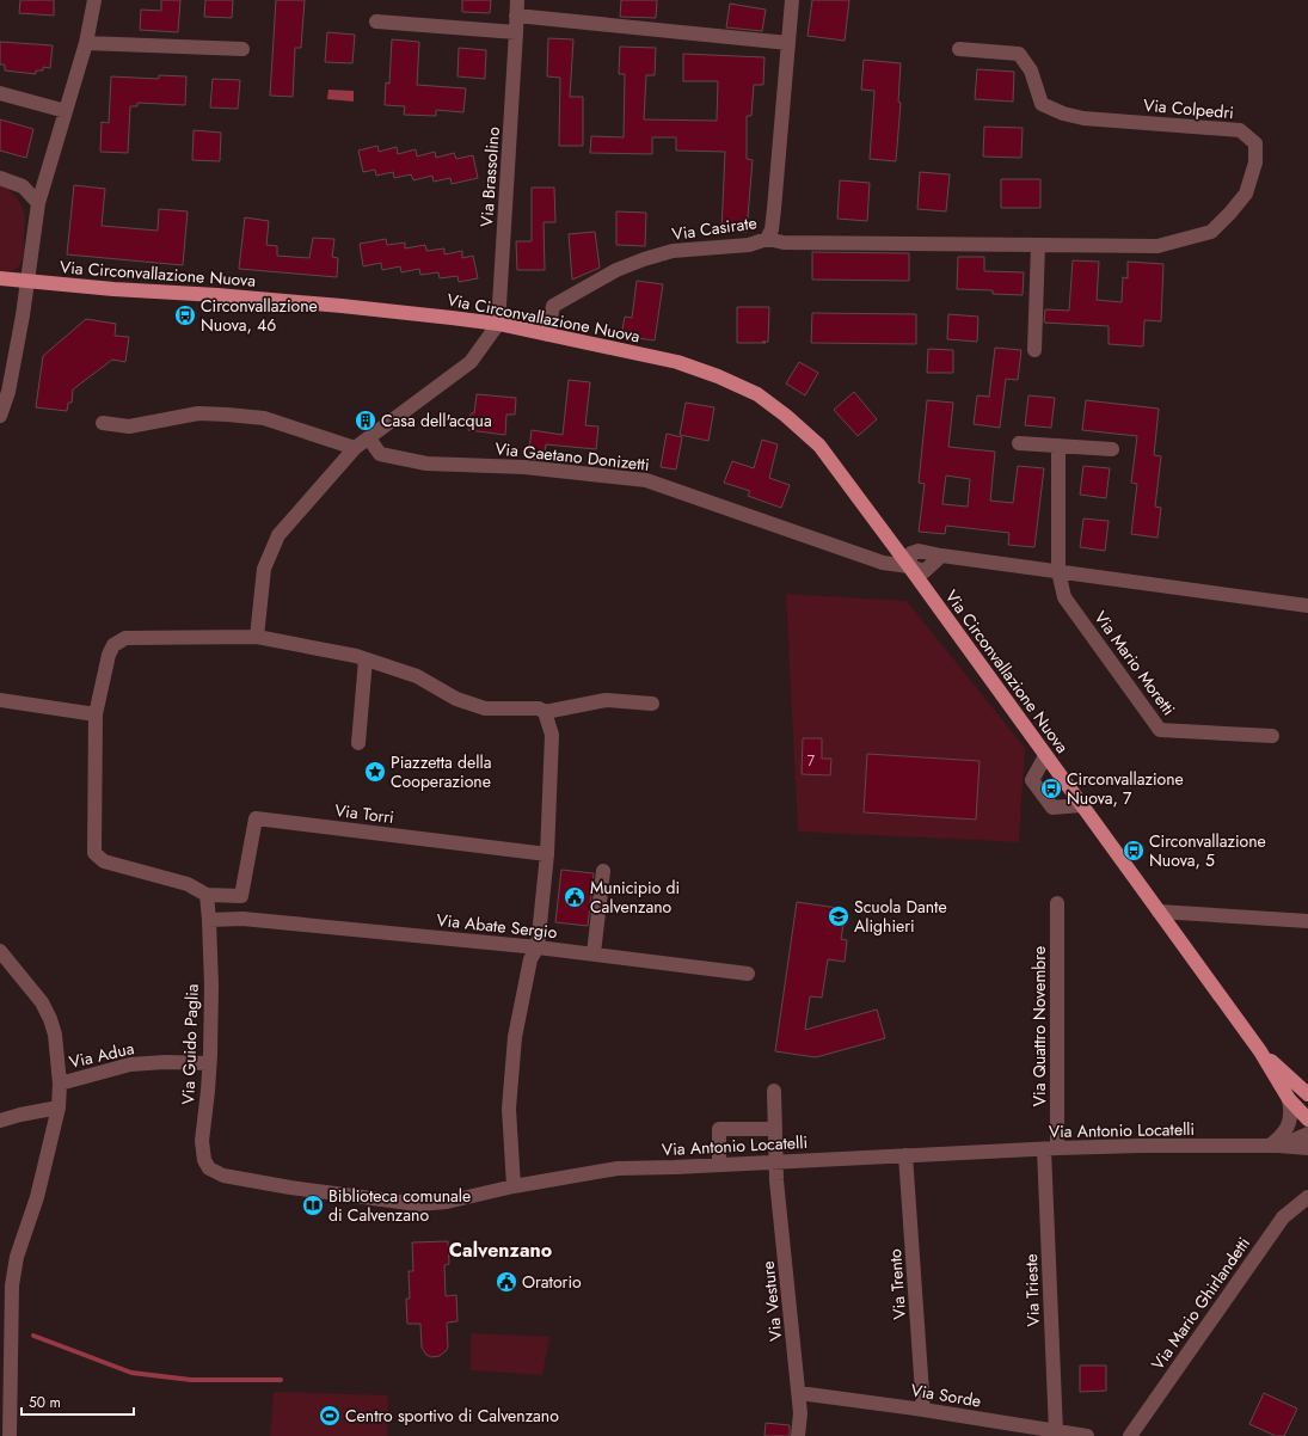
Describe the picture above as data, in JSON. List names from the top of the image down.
{
  "streets": {
    "main road": ["Via Circonvallazione Nuova"],
    "street": [
      "Via Colpedri",
      "Via Brassolino",
      "Via Casirate",
      "Via Gaetano Donizetti",
      "Via Mario Moretti",
      "Via Torri",
      "Via Abate Sergio",
      "Via Quattro Novembre",
      "Via Guido Paglia",
      "Via Adua",
      "Via Antonio Locatelli",
      "Via Trento",
      "Via Trieste",
      "Via Vesture",
      "Via Mario Ghirlandetti",
      "Via Sorde"
    ]
  },
  "crossings": [
    ["Via Colpedri", "Via Casirate"],
    ["Via Brassolino", "Via Circonvallazione Nuova"],
    ["Via Casirate", "Via Circonvallazione Nuova"],
    ["Via Circonvallazione Nuova", "Via Gaetano Donizetti"],
    ["Via Torri", "Via Guido Paglia"],
    ["Via Abate Sergio", "Via Guido Paglia"],
    ["Via Quattro Novembre", "Via Antonio Locatelli"],
    ["Via Quattro Novembre", "Via Trieste"],
    ["Via Guido Paglia", "Via Adua"],
    ["Via Guido Paglia", "Via Antonio Locatelli"],
    ["Via Antonio Locatelli", "Via Trento"],
    ["Via Antonio Locatelli", "Via Trieste"],
    ["Via Antonio Locatelli", "Via Vesture"],
    ["Via Trento", "Via Sorde"],
    ["Via Trieste", "Via Sorde"],
    ["Via Vesture", "Via Sorde"]
  ],
  "districts": ["Calvenzano"],
  "places": {
    "bus stop": ["Circonvallazione Nuova, 46", "Circonvallazione Nuova, 7", "Circonvallazione Nuova, 5"],
    "building": ["Casa dell'acqua"],
    "place": ["Piazzetta della Cooperazione"],
    "public building": ["Municipio di Calvenzano", "Oratorio"],
    "school or university": ["Scuola Dante Alighieri"],
    "library": ["Biblioteca comunale di Calvenzano"],
    "sports": ["Centro sportivo di Calvenzano"]
  },
  "house_numbers": ["7"],
  "scale_bar": "50 m"
}
